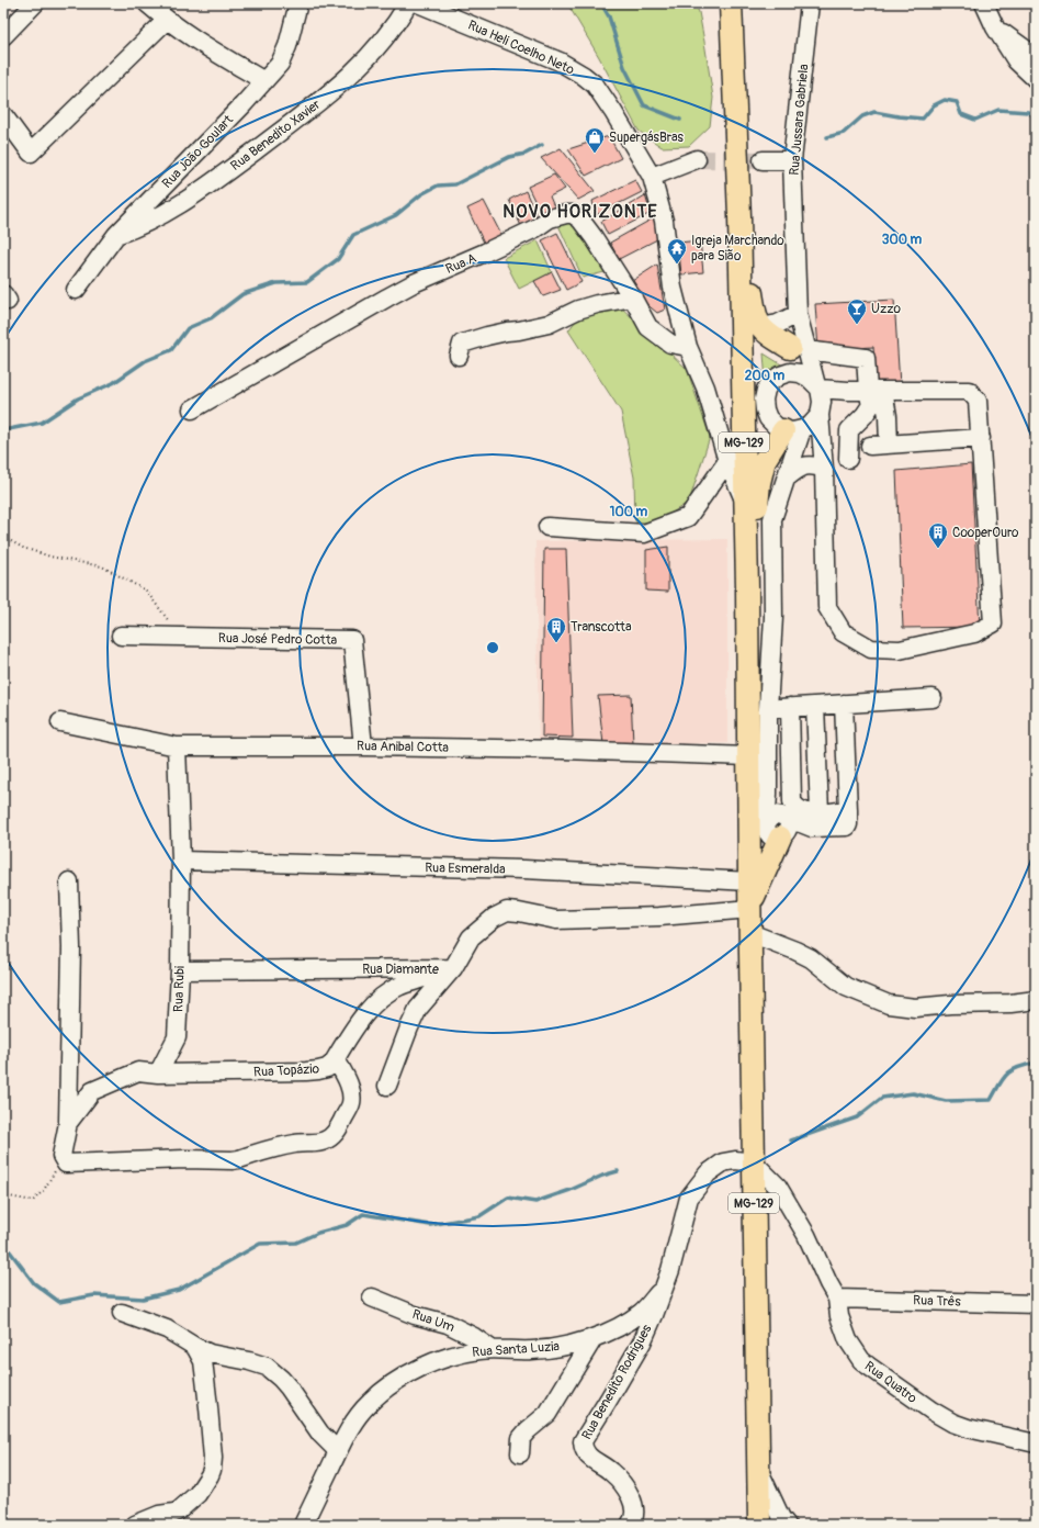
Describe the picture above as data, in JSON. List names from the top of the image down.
{
  "streets": {
    "main road": ["MG-129"],
    "street": [
      "Rua Heli Coelho Neto",
      "Rua Jussara Gabriela",
      "Rua Benedito Xavier",
      "Rua João Goulart",
      "Rua A",
      "Rua José Pedro Cotta",
      "Rua Anibal Cotta",
      "Rua Esmeralda",
      "Rua Diamante",
      "Rua Rubi",
      "Rua Topázio",
      "Rua Três",
      "Rua Um",
      "Rua Santa Luzia",
      "Rua Benedito Rodrigues",
      "Rua Quatro"
    ]
  },
  "crossings": [
    ["Rua Heli Coelho Neto", "Rua A"],
    ["Rua Heli Coelho Neto", "MG-129"],
    ["Rua Benedito Xavier", "Rua João Goulart"],
    ["MG-129", "Rua Anibal Cotta"],
    ["MG-129", "Rua Esmeralda"],
    ["MG-129", "Rua Diamante"],
    ["MG-129", "Rua Benedito Rodrigues"],
    ["MG-129", "Rua Quatro"],
    ["Rua José Pedro Cotta", "Rua Anibal Cotta"],
    ["Rua Anibal Cotta", "Rua Rubi"],
    ["Rua Esmeralda", "Rua Rubi"],
    ["Rua Diamante", "Rua Rubi"],
    ["Rua Diamante", "Rua Topázio"],
    ["Rua Rubi", "Rua Topázio"],
    ["Rua Três", "Rua Quatro"],
    ["Rua Um", "Rua Santa Luzia"],
    ["Rua Santa Luzia", "Rua Benedito Rodrigues"],
    ["Rua Benedito Rodrigues", "Rua Quatro"]
  ],
  "districts": ["NOVO HORIZONTE"],
  "places": {
    "shop": ["SupergásBras"],
    "temple": ["Igreja Marchando para Sião"],
    "bar": ["Uzzo"],
    "building": ["CooperOuro", "Transcotta"]
  },
  "rings": ["300 m", "200 m", "100 m"]
}
